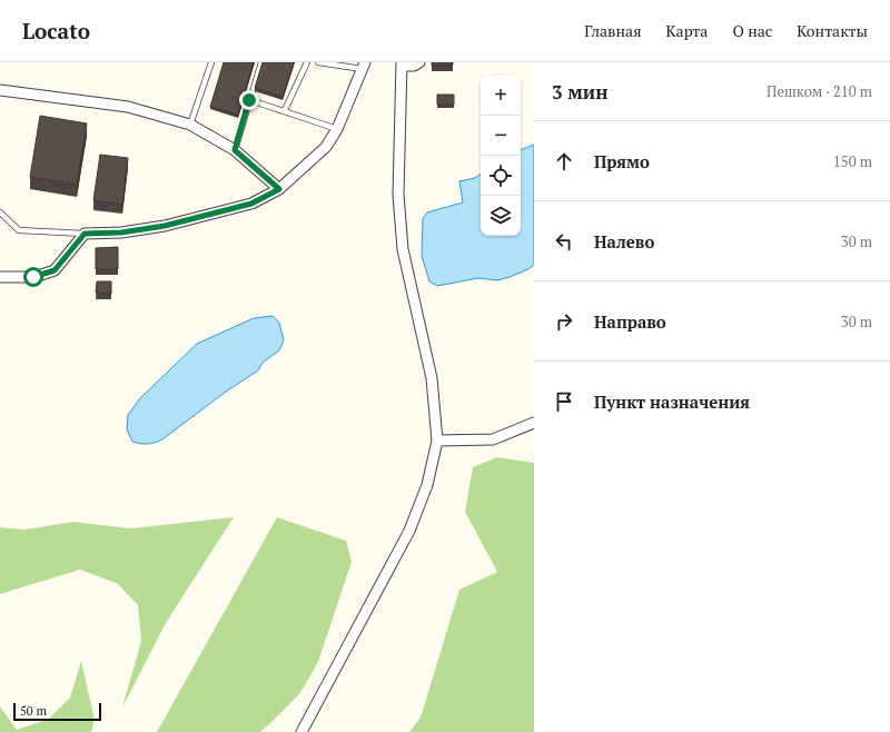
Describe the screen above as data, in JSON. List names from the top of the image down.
{
  "scale_bar": "50 m",
  "page": {
    "header": "Locato",
    "nav": [
      "Главная",
      "Карта",
      "О нас",
      "Контакты"
    ],
    "heading": ["3 мин", "Пешком · 210 m"],
    "map_buttons": ["+", "−"],
    "list": [
      ["Прямо", "150 m"],
      ["Налево", "30 m"],
      ["Направо", "30 m"],
      "Пункт назначения"
    ],
    "scale": "50 m"
  }
}
